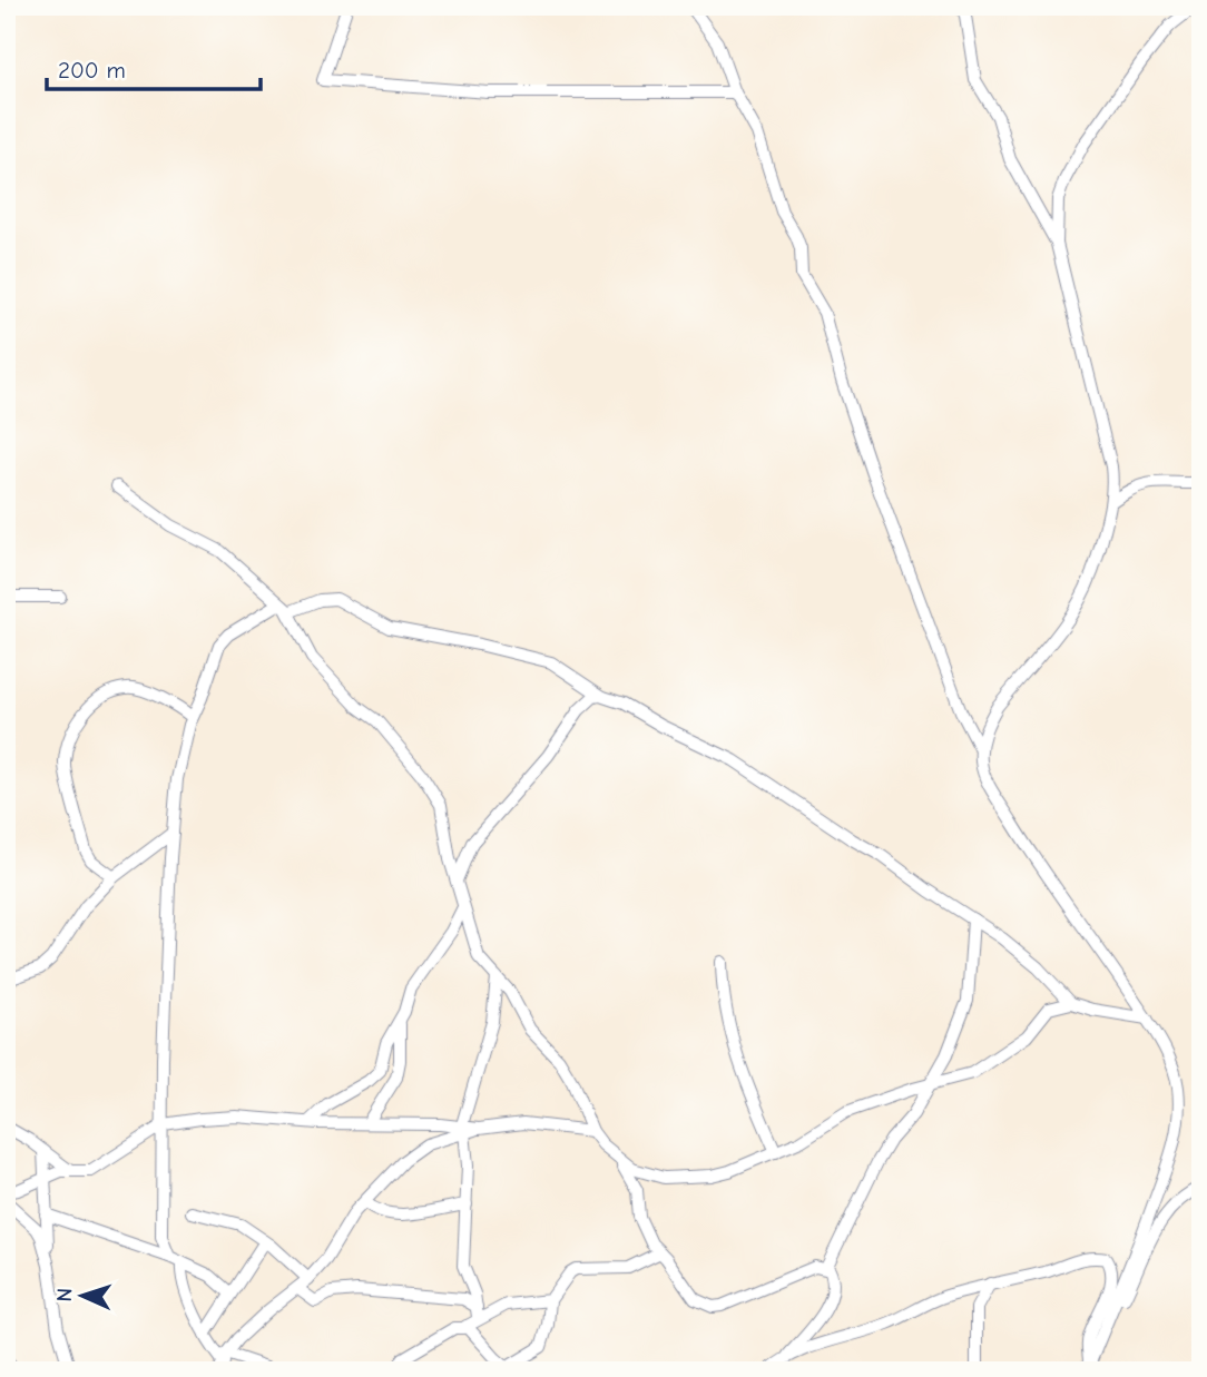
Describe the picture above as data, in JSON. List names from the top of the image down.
{
  "scale_bar": "200 m",
  "north": "left"
}
